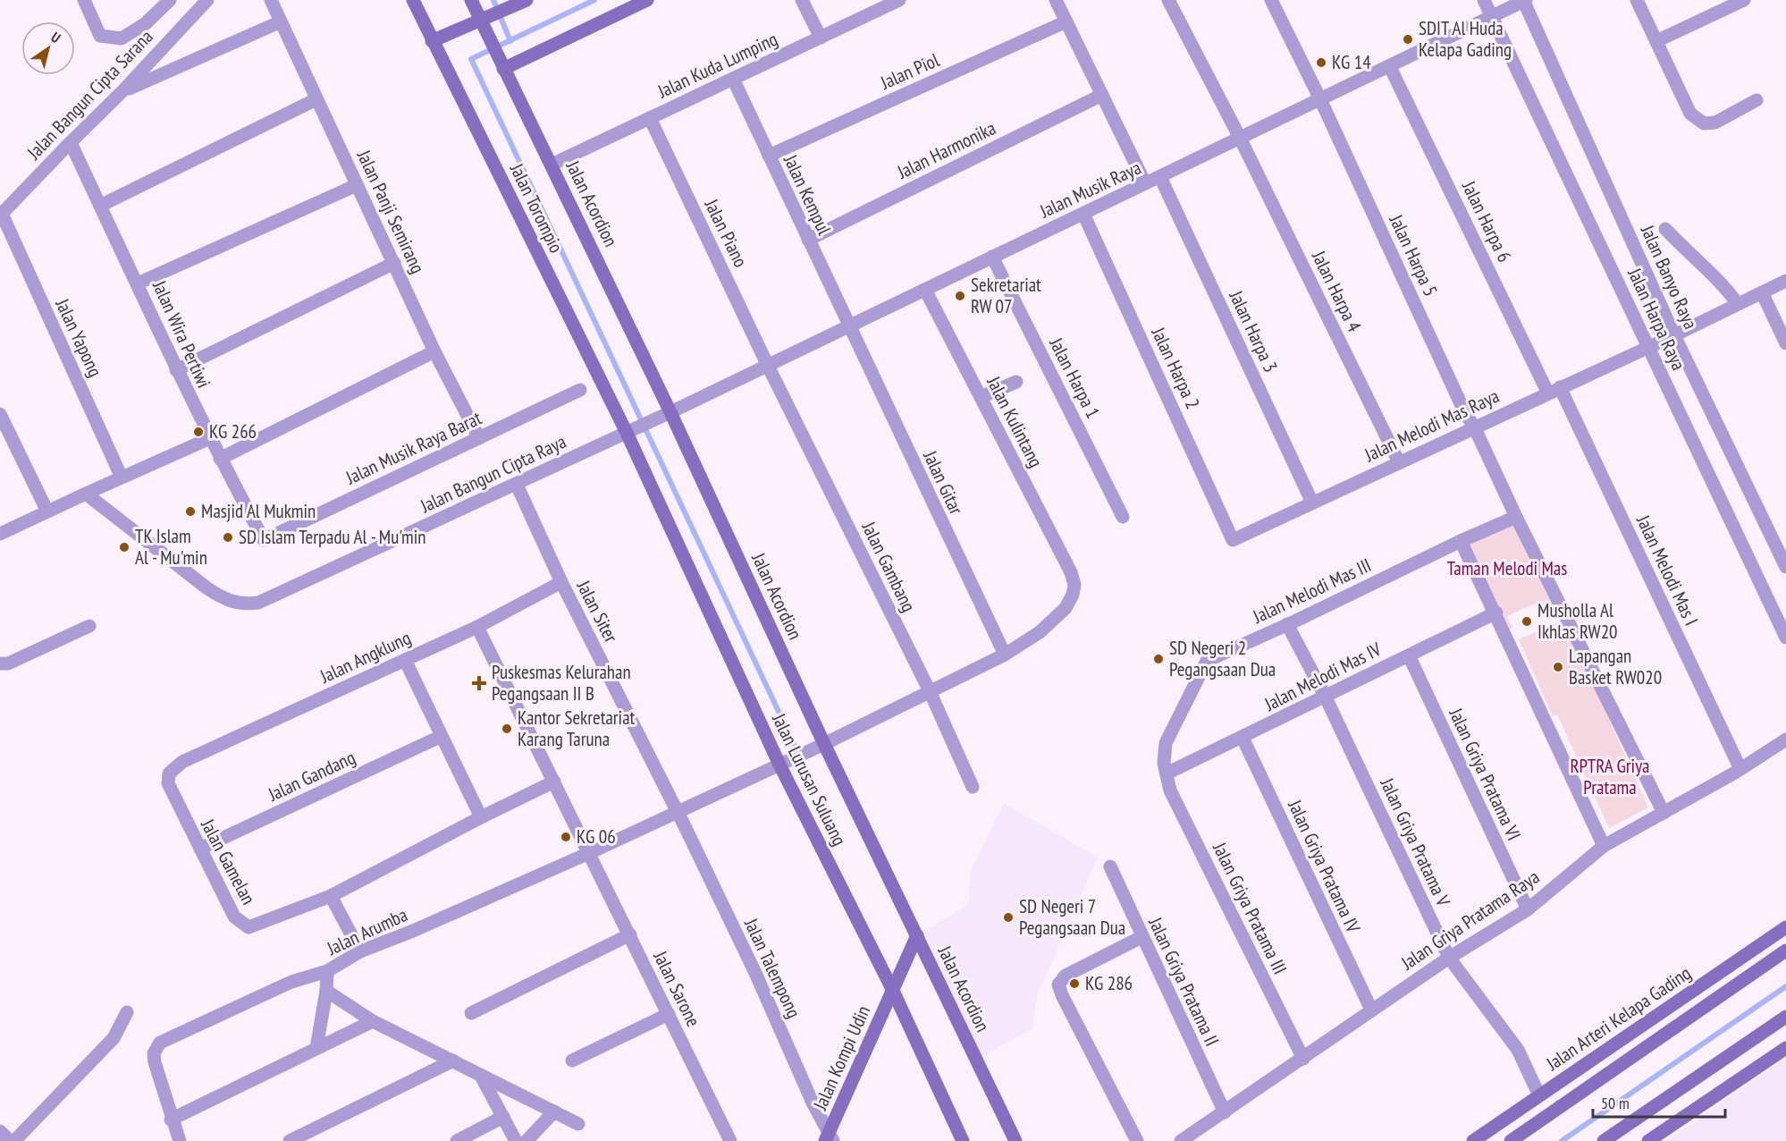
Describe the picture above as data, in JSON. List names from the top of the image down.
{
  "streets": {
    "street": [
      "Jalan Kuda Lumping",
      "Jalan Piol",
      "Jalan Bangun Cipta Sarana",
      "Jalan Harmonika",
      "Jalan Musik Raya",
      "Jalan Kempul",
      "Jalan Acordion",
      "Jalan Torompio",
      "Jalan Panji Semirang",
      "Jalan Harpa 6",
      "Jalan Piano",
      "Jalan Harpa 5",
      "Jalan Banyo Raya",
      "Jalan Harpa 4",
      "Jalan Harpa Raya",
      "Jalan Harpa 3",
      "Jalan Wira Pertiwi",
      "Jalan Yapong",
      "Jalan Harpa 2",
      "Jalan Harpa 1",
      "Jalan Kulintang",
      "Jalan Melodi Mas Raya",
      "Jalan Musik Raya Barat",
      "Jalan Bangun Cipta Raya",
      "Jalan Gitar",
      "Jalan Gambang",
      "Jalan Melodi Mas I",
      "Jalan Melodi Mas III",
      "Jalan Siter",
      "Jalan Angklung",
      "Jalan Melodi Mas IV",
      "Jalan Griya Pratama VI",
      "Jalan Gandang",
      "Jalan Lurusan Suluang",
      "Jalan Griya Pratama V",
      "Jalan Gamelan",
      "Jalan Griya Pratama IV",
      "Jalan Griya Pratama III",
      "Jalan Griya Pratama Raya",
      "Jalan Arumba",
      "Jalan Talempong",
      "Jalan Griya Pratama II",
      "Jalan Sarone",
      "Jalan Arteri Kelapa Gading",
      "Jalan Kompi Udin"
    ]
  },
  "crossings": [
    ["Jalan Kuda Lumping", "Jalan Kempul"],
    ["Jalan Kuda Lumping", "Jalan Acordion"],
    ["Jalan Kuda Lumping", "Jalan Piano"],
    ["Jalan Piol", "Jalan Kempul"],
    ["Jalan Bangun Cipta Sarana", "Jalan Wira Pertiwi"],
    ["Jalan Bangun Cipta Sarana", "Jalan Yapong"],
    ["Jalan Harmonika", "Jalan Kempul"],
    ["Jalan Musik Raya", "Jalan Kempul"],
    ["Jalan Musik Raya", "Jalan Acordion"],
    ["Jalan Musik Raya", "Jalan Harpa 6"],
    ["Jalan Musik Raya", "Jalan Piano"],
    ["Jalan Musik Raya", "Jalan Harpa 5"],
    ["Jalan Musik Raya", "Jalan Banyo Raya"],
    ["Jalan Musik Raya", "Jalan Harpa 4"],
    ["Jalan Musik Raya", "Jalan Harpa Raya"],
    ["Jalan Musik Raya", "Jalan Harpa 3"],
    ["Jalan Musik Raya", "Jalan Harpa 2"],
    ["Jalan Musik Raya", "Jalan Harpa 1"],
    ["Jalan Musik Raya", "Jalan Kulintang"],
    ["Jalan Musik Raya", "Jalan Bangun Cipta Raya"],
    ["Jalan Musik Raya", "Jalan Gitar"],
    ["Jalan Musik Raya", "Jalan Gambang"],
    ["Jalan Kempul", "Jalan Gitar"],
    ["Jalan Acordion", "Jalan Bangun Cipta Raya"],
    ["Jalan Acordion", "Jalan Arumba"],
    ["Jalan Acordion", "Jalan Kompi Udin"],
    ["Jalan Torompio", "Jalan Bangun Cipta Raya"],
    ["Jalan Torompio", "Jalan Lurusan Suluang"],
    ["Jalan Panji Semirang", "Jalan Musik Raya Barat"],
    ["Jalan Harpa 6", "Jalan Melodi Mas Raya"],
    ["Jalan Harpa 6", "Jalan Melodi Mas I"],
    ["Jalan Piano", "Jalan Gambang"],
    ["Jalan Harpa 5", "Jalan Melodi Mas Raya"],
    ["Jalan Harpa 5", "Jalan Melodi Mas III"],
    ["Jalan Harpa 5", "Jalan Griya Pratama Raya"],
    ["Jalan Banyo Raya", "Jalan Harpa Raya"],
    ["Jalan Banyo Raya", "Jalan Melodi Mas Raya"],
    ["Jalan Harpa 4", "Jalan Melodi Mas Raya"],
    ["Jalan Harpa Raya", "Jalan Melodi Mas Raya"],
    ["Jalan Harpa 3", "Jalan Melodi Mas Raya"],
    ["Jalan Wira Pertiwi", "Jalan Musik Raya Barat"],
    ["Jalan Harpa 2", "Jalan Melodi Mas Raya"],
    ["Jalan Kulintang", "Jalan Arumba"],
    ["Jalan Melodi Mas Raya", "Jalan Melodi Mas I"],
    ["Jalan Bangun Cipta Raya", "Jalan Siter"],
    ["Jalan Bangun Cipta Raya", "Jalan Lurusan Suluang"],
    ["Jalan Gitar", "Jalan Arumba"],
    ["Jalan Gambang", "Jalan Arumba"],
    ["Jalan Melodi Mas I", "Jalan Griya Pratama Raya"],
    ["Jalan Melodi Mas III", "Jalan Melodi Mas IV"],
    ["Jalan Melodi Mas III", "Jalan Griya Pratama V"],
    ["Jalan Melodi Mas III", "Jalan Griya Pratama III"],
    ["Jalan Siter", "Jalan Angklung"],
    ["Jalan Siter", "Jalan Arumba"],
    ["Jalan Siter", "Jalan Talempong"],
    ["Jalan Angklung", "Jalan Gamelan"],
    ["Jalan Angklung", "Jalan Sarone"],
    ["Jalan Melodi Mas IV", "Jalan Griya Pratama VI"],
    ["Jalan Melodi Mas IV", "Jalan Griya Pratama V"],
    ["Jalan Melodi Mas IV", "Jalan Griya Pratama IV"],
    ["Jalan Melodi Mas IV", "Jalan Griya Pratama III"],
    ["Jalan Griya Pratama VI", "Jalan Griya Pratama Raya"],
    ["Jalan Gandang", "Jalan Gamelan"],
    ["Jalan Lurusan Suluang", "Jalan Arumba"],
    ["Jalan Lurusan Suluang", "Jalan Kompi Udin"],
    ["Jalan Griya Pratama V", "Jalan Griya Pratama Raya"],
    ["Jalan Griya Pratama V", "Jalan Arteri Kelapa Gading"],
    ["Jalan Griya Pratama IV", "Jalan Griya Pratama Raya"],
    ["Jalan Griya Pratama III", "Jalan Griya Pratama Raya"],
    ["Jalan Griya Pratama Raya", "Jalan Griya Pratama II"],
    ["Jalan Arumba", "Jalan Talempong"],
    ["Jalan Arumba", "Jalan Sarone"],
    ["Jalan Talempong", "Jalan Kompi Udin"]
  ],
  "parks": ["Taman Melodi Mas", "RPTRA Griya Pratama"],
  "places": {
    "other": [
      "SDIT Al Huda Kelapa Gading",
      "KG 14",
      "Sekretariat RW 07",
      "KG 266",
      "Masjid Al Mukmin",
      "SD Islam Terpadu Al - Mu'min",
      "TK Islam Al - Mu'min",
      "Musholla Al Ikhlas RW20",
      "SD Negeri 2 Pegangsaan Dua",
      "Lapangan Basket RW020",
      "Kantor Sekretariat Karang Taruna",
      "KG 06",
      "SD Negeri 7 Pegangsaan Dua",
      "KG 286"
    ],
    "health": ["Puskesmas Kelurahan Pegangsaan II B"]
  },
  "scale_bar": "50 m",
  "north": "top right"
}
